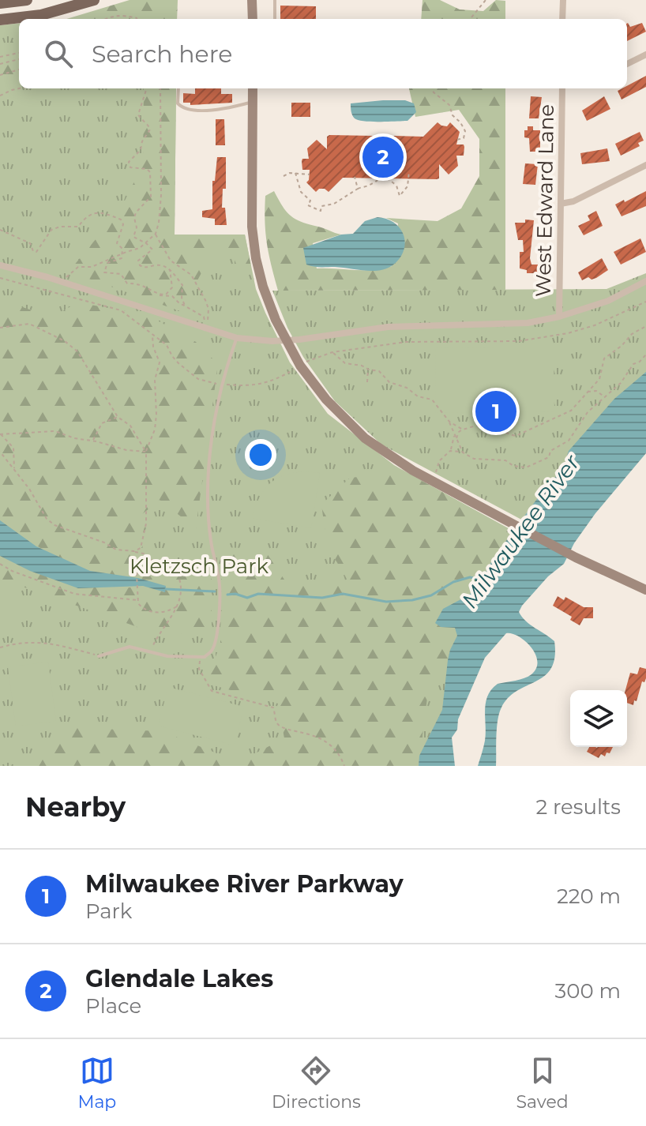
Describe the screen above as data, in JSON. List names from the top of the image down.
{
  "streets": {
    "street": ["West Edward Lane"]
  },
  "water": ["Milwaukee River"],
  "parks": ["Kletzsch Park"],
  "page": {
    "search": "Search here",
    "pins": ["2", "1"],
    "heading": ["Nearby", "2 results"],
    "list": [
      {
        "mark": "1",
        "name": "Milwaukee River Parkway",
        "note": "Park",
        "value": "220 m"
      },
      {
        "mark": "2",
        "name": "Glendale Lakes",
        "note": "Place",
        "value": "300 m"
      }
    ],
    "nav": ["Map", "Directions", "Saved"]
  }
}
